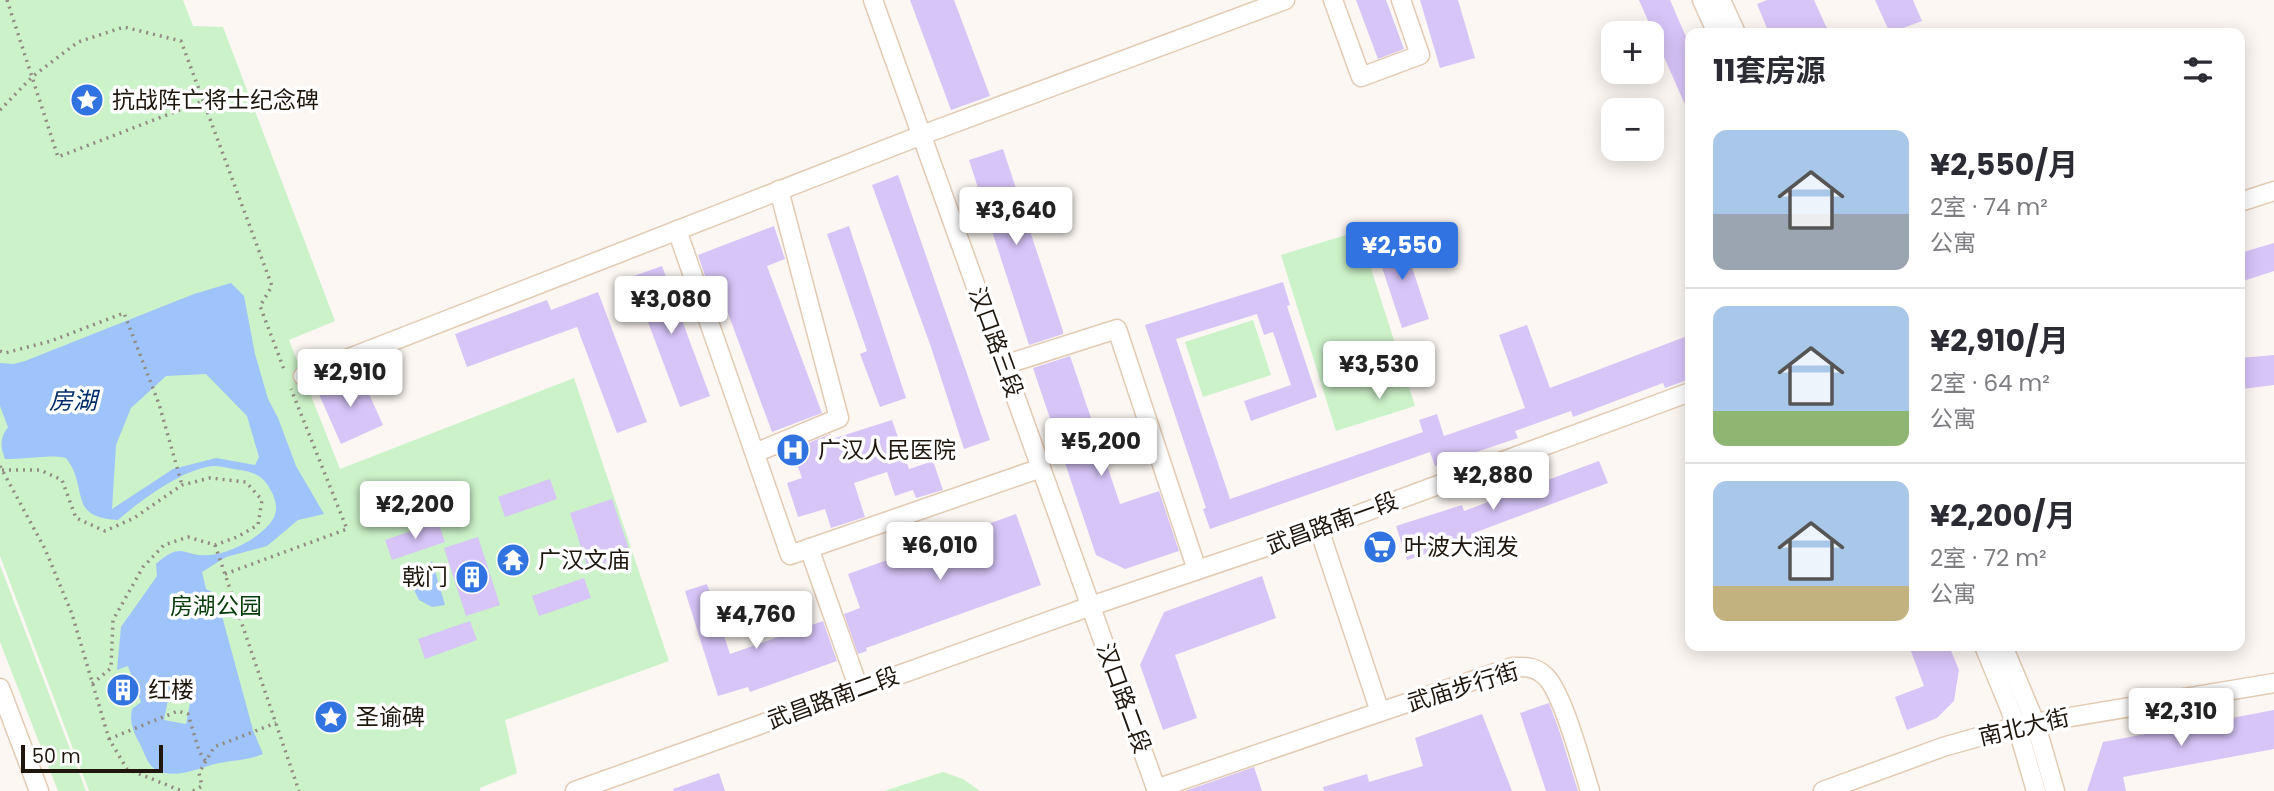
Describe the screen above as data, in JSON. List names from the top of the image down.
{
  "streets": {
    "street": [
      "汉口路三段",
      "武昌路南一段",
      "武庙步行街",
      "武昌路南二段",
      "汉口路二段",
      "南北大街"
    ]
  },
  "crossings": [
    ["汉口路三段", "武昌路南一段"],
    ["汉口路三段", "武昌路南二段"],
    ["汉口路三段", "汉口路二段"],
    ["武昌路南一段", "武庙步行街"],
    ["武昌路南一段", "武昌路南二段"],
    ["武昌路南一段", "汉口路二段"],
    ["武庙步行街", "汉口路二段"],
    ["武昌路南二段", "汉口路二段"]
  ],
  "water": ["房湖"],
  "parks": ["房湖公园"],
  "places": {
    "place": ["抗战阵亡将士纪念碑", "圣谕碑"],
    "hospital": ["广汉人民医院"],
    "supermarket": ["叶波大润发"],
    "temple": ["广汉文庙"],
    "building": ["戟门", "红楼"]
  },
  "scale_bar": "50 m",
  "page": {
    "map_buttons": ["+", "−"],
    "heading": "11套房源",
    "list": [
      {
        "name": "¥2,550/月",
        "note": "2室 · 74 m² · 公寓"
      },
      {
        "name": "¥2,910/月",
        "note": "2室 · 64 m² · 公寓"
      },
      {
        "name": "¥2,200/月",
        "note": "2室 · 72 m² · 公寓"
      }
    ],
    "price": [
      "¥3,640",
      "¥2,550",
      "¥3,080",
      "¥3,530",
      "¥2,910",
      "¥5,200",
      "¥2,880",
      "¥2,200",
      "¥6,010",
      "¥4,760",
      "¥2,310"
    ],
    "scale": "50 m"
  }
}
